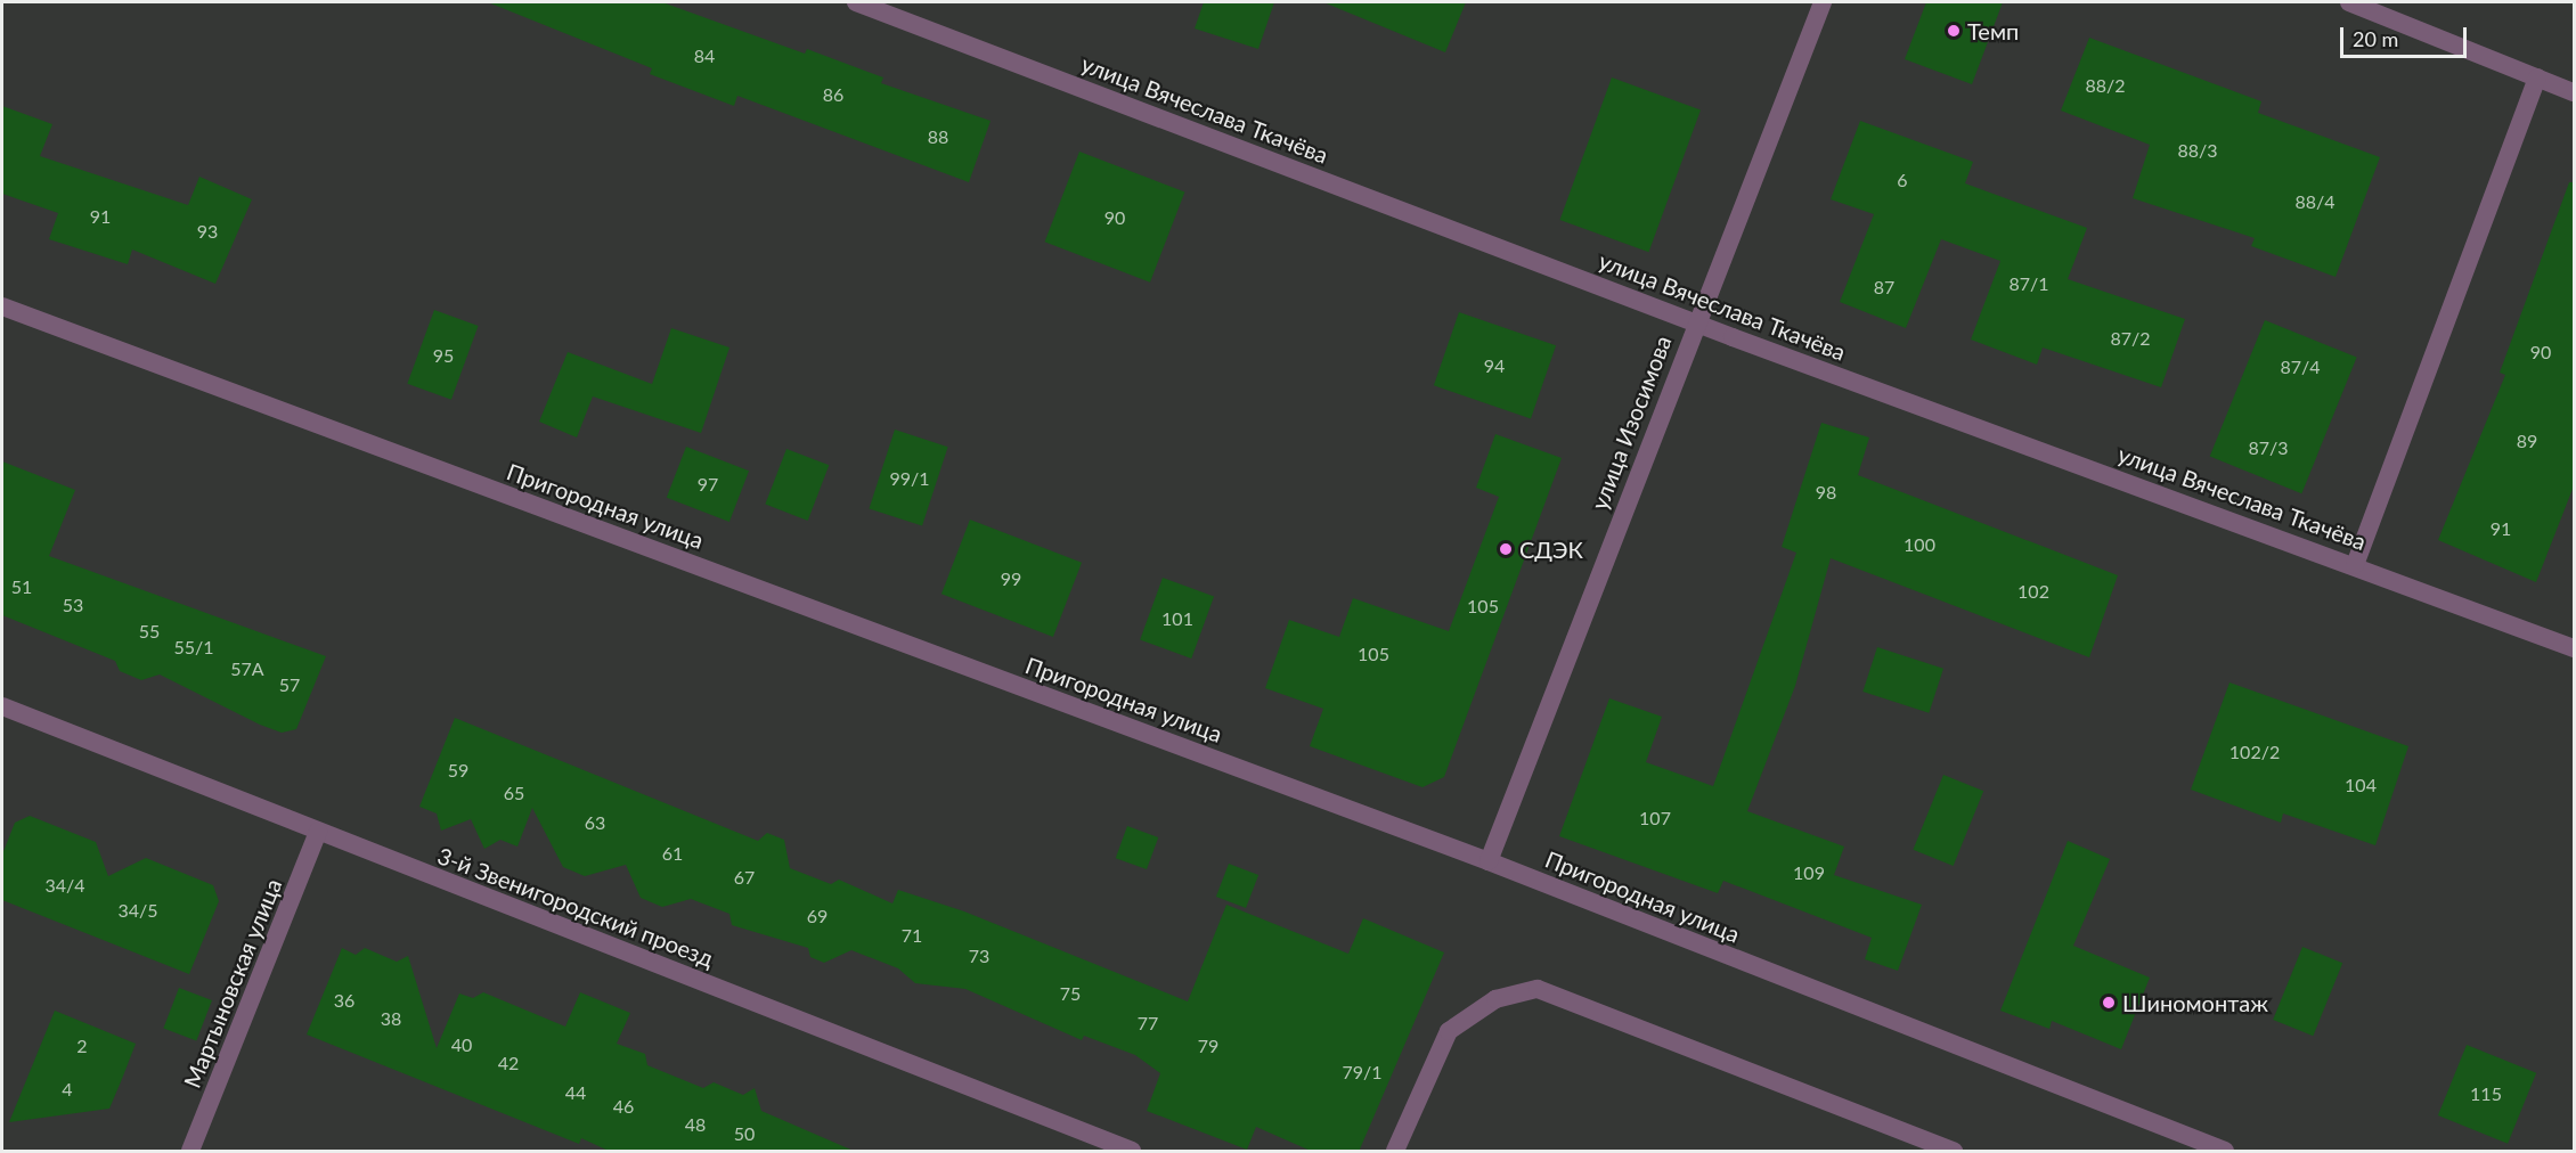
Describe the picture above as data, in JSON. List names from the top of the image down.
{
  "streets": {
    "street": [
      "улица Вячеслава Ткачёва",
      "улица Изосимова",
      "Пригородная улица",
      "3-й Звенигородский проезд",
      "Мартыновская улица"
    ]
  },
  "crossings": [
    ["улица Вячеслава Ткачёва", "улица Изосимова"],
    ["улица Изосимова", "Пригородная улица"],
    ["3-й Звенигородский проезд", "Мартыновская улица"]
  ],
  "places": ["Темп", "СДЭК", "Шиномонтаж"],
  "house_numbers": [
    "84",
    "88/2",
    "86",
    "88",
    "88/3",
    "6",
    "88/4",
    "91",
    "90",
    "93",
    "87/1",
    "87",
    "87/2",
    "90",
    "95",
    "94",
    "87/4",
    "89",
    "87/3",
    "99/1",
    "97",
    "98",
    "91",
    "100",
    "99",
    "51",
    "102",
    "53",
    "105",
    "101",
    "55",
    "55/1",
    "105",
    "57А",
    "57",
    "102/2",
    "59",
    "104",
    "65",
    "107",
    "63",
    "61",
    "109",
    "67",
    "34/4",
    "34/5",
    "69",
    "71",
    "73",
    "75",
    "36",
    "38",
    "77",
    "40",
    "2",
    "79",
    "42",
    "79/1",
    "4",
    "44",
    "115",
    "46",
    "48",
    "50"
  ],
  "scale_bar": "20 m"
}
